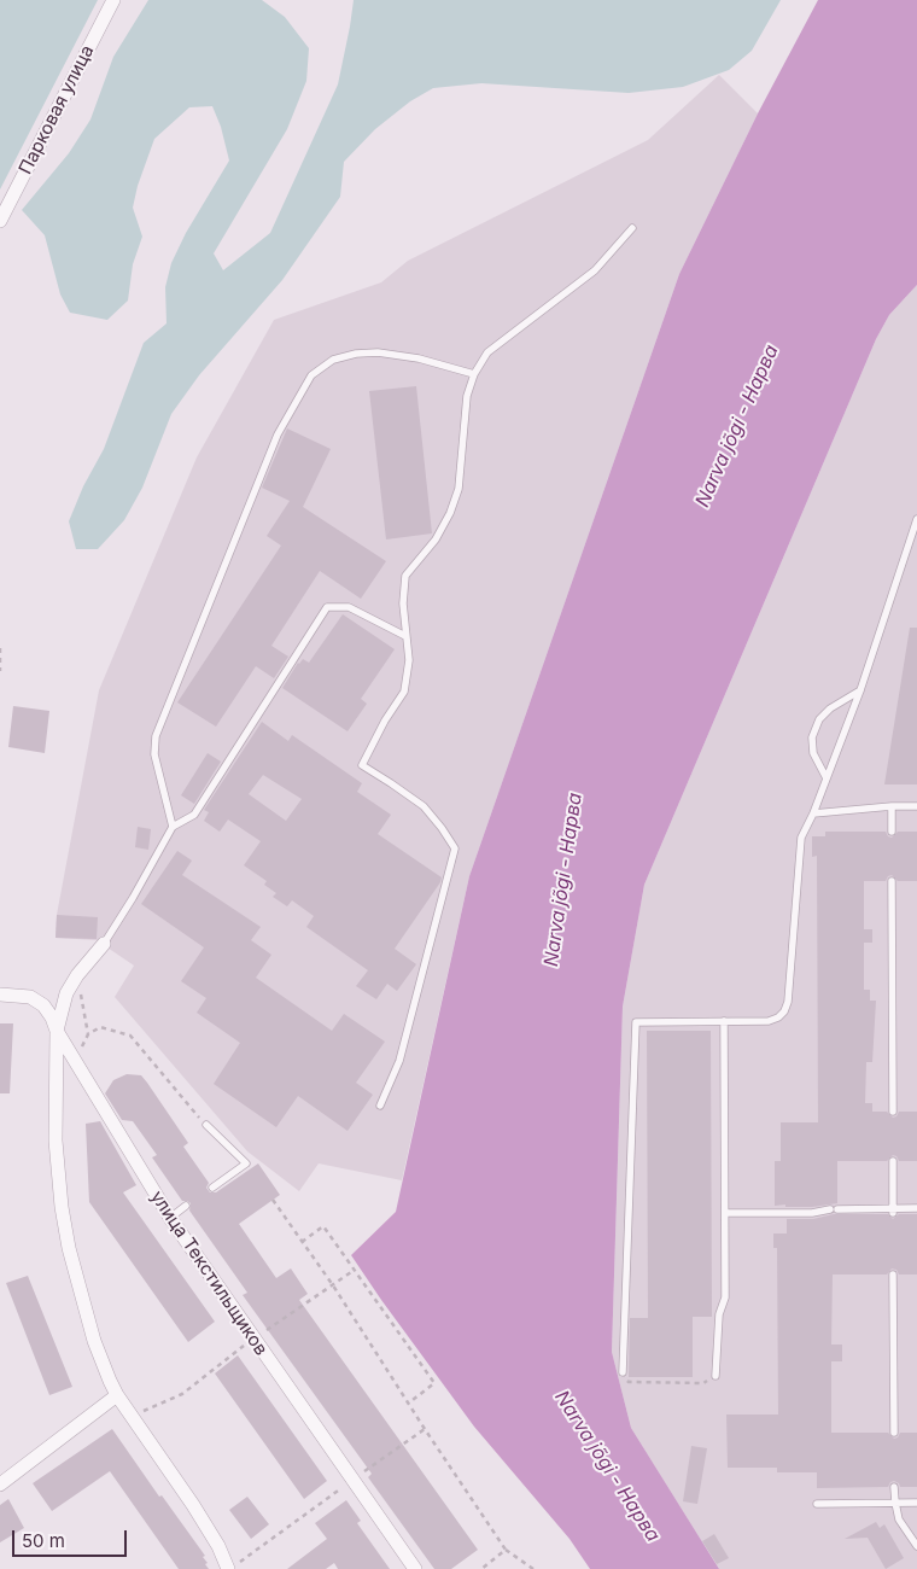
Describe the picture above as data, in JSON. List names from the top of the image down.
{
  "streets": {
    "street": ["Парковая улица", "улица Текстильщиков"]
  },
  "water": ["Narva jõgi - Нарва"],
  "scale_bar": "50 m"
}
